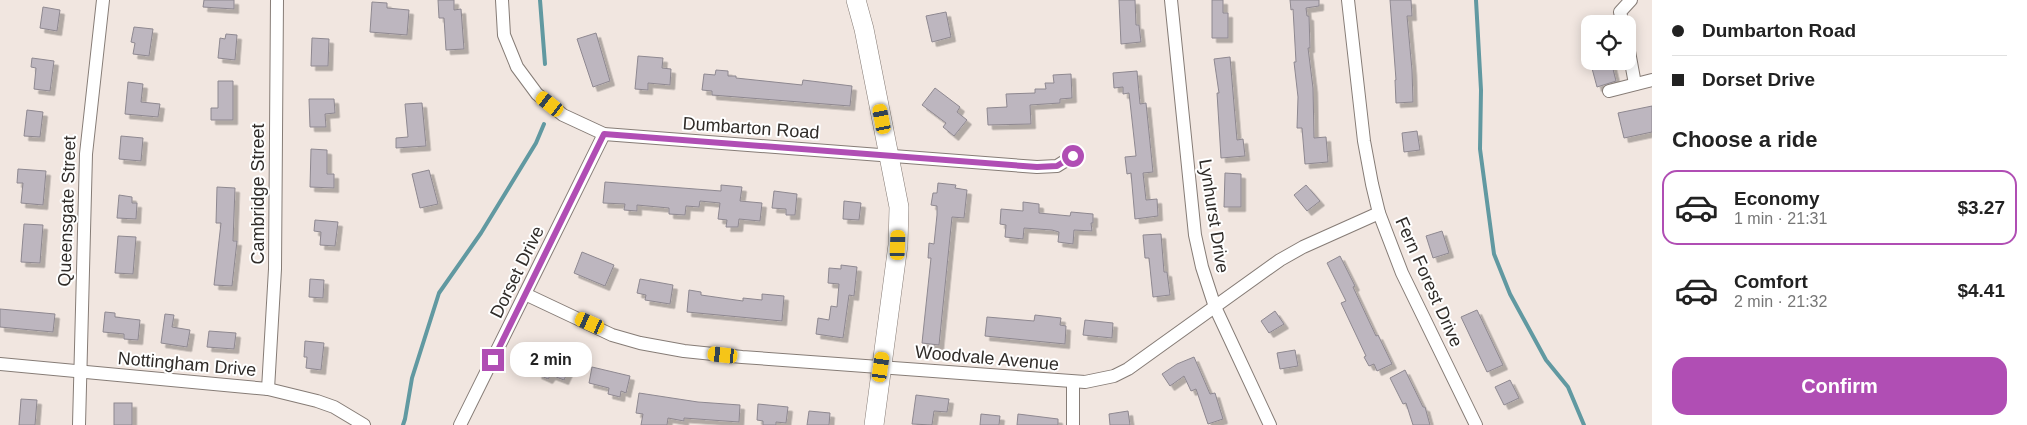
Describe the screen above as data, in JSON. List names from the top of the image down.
{
  "streets": {
    "street": [
      "Dumbarton Road",
      "Cambridge Street",
      "Queensgate Street",
      "Lynhurst Drive",
      "Dorset Drive",
      "Fern Forest Drive",
      "Woodvale Avenue",
      "Nottingham Drive"
    ]
  },
  "crossings": [
    ["Dumbarton Road", "Dorset Drive"],
    ["Cambridge Street", "Nottingham Drive"],
    ["Queensgate Street", "Nottingham Drive"],
    ["Lynhurst Drive", "Woodvale Avenue"],
    ["Dorset Drive", "Woodvale Avenue"],
    ["Fern Forest Drive", "Woodvale Avenue"]
  ],
  "page": {
    "banner": ["Dumbarton Road", "Dorset Drive"],
    "heading": "Choose a ride",
    "list": [
      {
        "name": "Economy",
        "note": "1 min · 21:31",
        "value": "$3.27"
      },
      {
        "name": "Comfort",
        "note": "2 min · 21:32",
        "value": "$4.41"
      }
    ],
    "bubble": "2 min",
    "buttons": "Confirm"
  }
}
